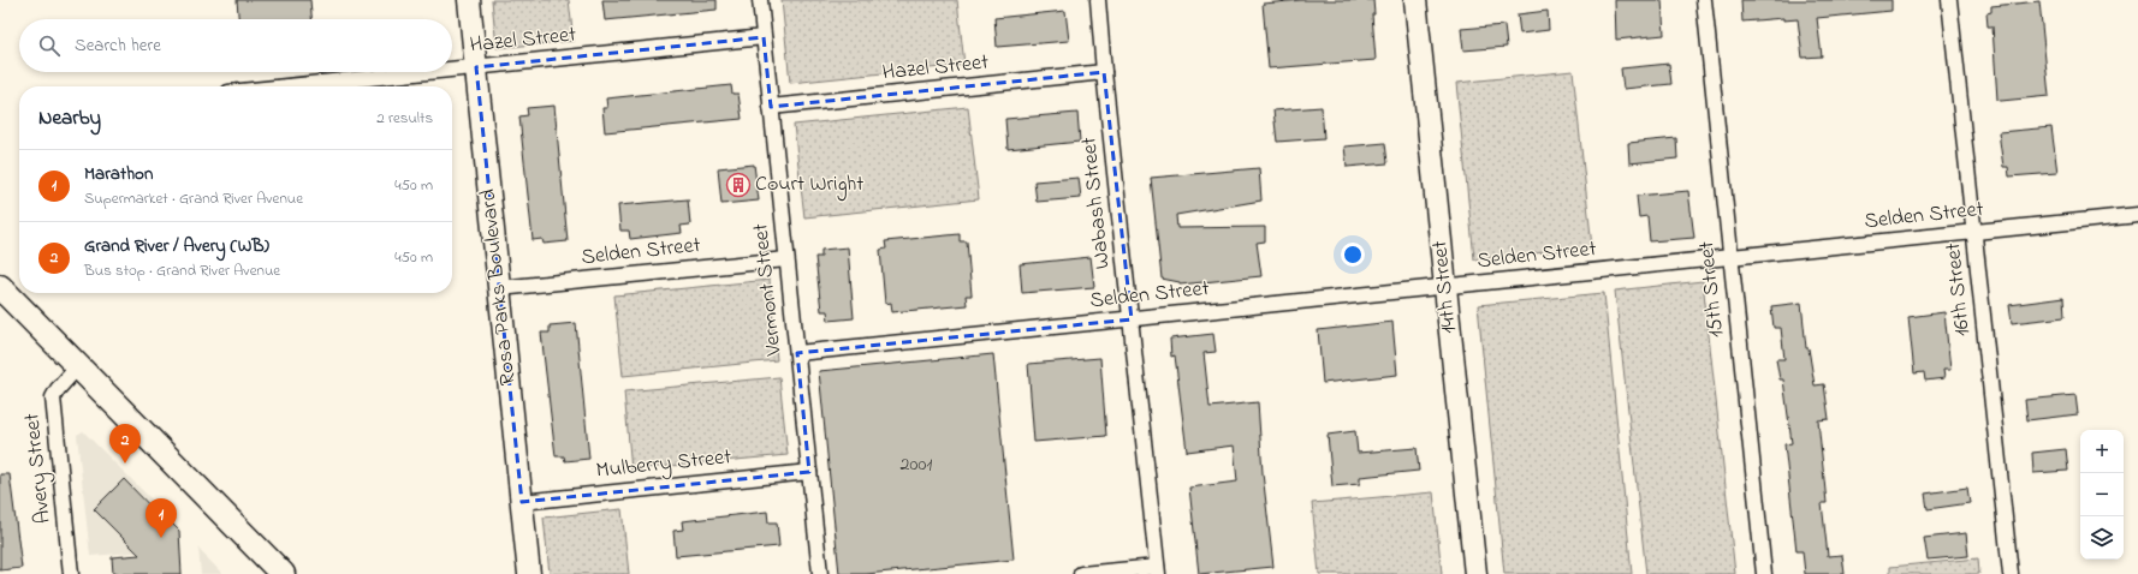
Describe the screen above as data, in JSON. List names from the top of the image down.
{
  "streets": {
    "street": [
      "Hazel Street",
      "Wabash Street",
      "Selden Street",
      "Rosa Parks Boulevard",
      "14th Street",
      "Vermont Street",
      "15th Street",
      "16th Street",
      "Mulberry Street",
      "Avery Street"
    ]
  },
  "crossings": [
    ["Hazel Street", "Wabash Street"],
    ["Hazel Street", "Rosa Parks Boulevard"],
    ["Hazel Street", "Vermont Street"],
    ["Wabash Street", "Selden Street"],
    ["Selden Street", "Rosa Parks Boulevard"],
    ["Selden Street", "14th Street"],
    ["Selden Street", "Vermont Street"],
    ["Selden Street", "15th Street"],
    ["Selden Street", "16th Street"],
    ["Rosa Parks Boulevard", "Mulberry Street"],
    ["Vermont Street", "Mulberry Street"]
  ],
  "places": {
    "building": ["Court Wright"]
  },
  "house_numbers": ["2001"],
  "page": {
    "search": "Search here",
    "heading": ["Nearby", "2 results"],
    "list": [
      {
        "mark": "1",
        "name": "Marathon",
        "note": "Supermarket · Grand River Avenue",
        "value": "450 m"
      },
      {
        "mark": "2",
        "name": "Grand River / Avery (WB)",
        "note": "Bus stop · Grand River Avenue",
        "value": "450 m"
      }
    ],
    "pins": ["2", "1"],
    "map_buttons": ["+", "−"]
  }
}
